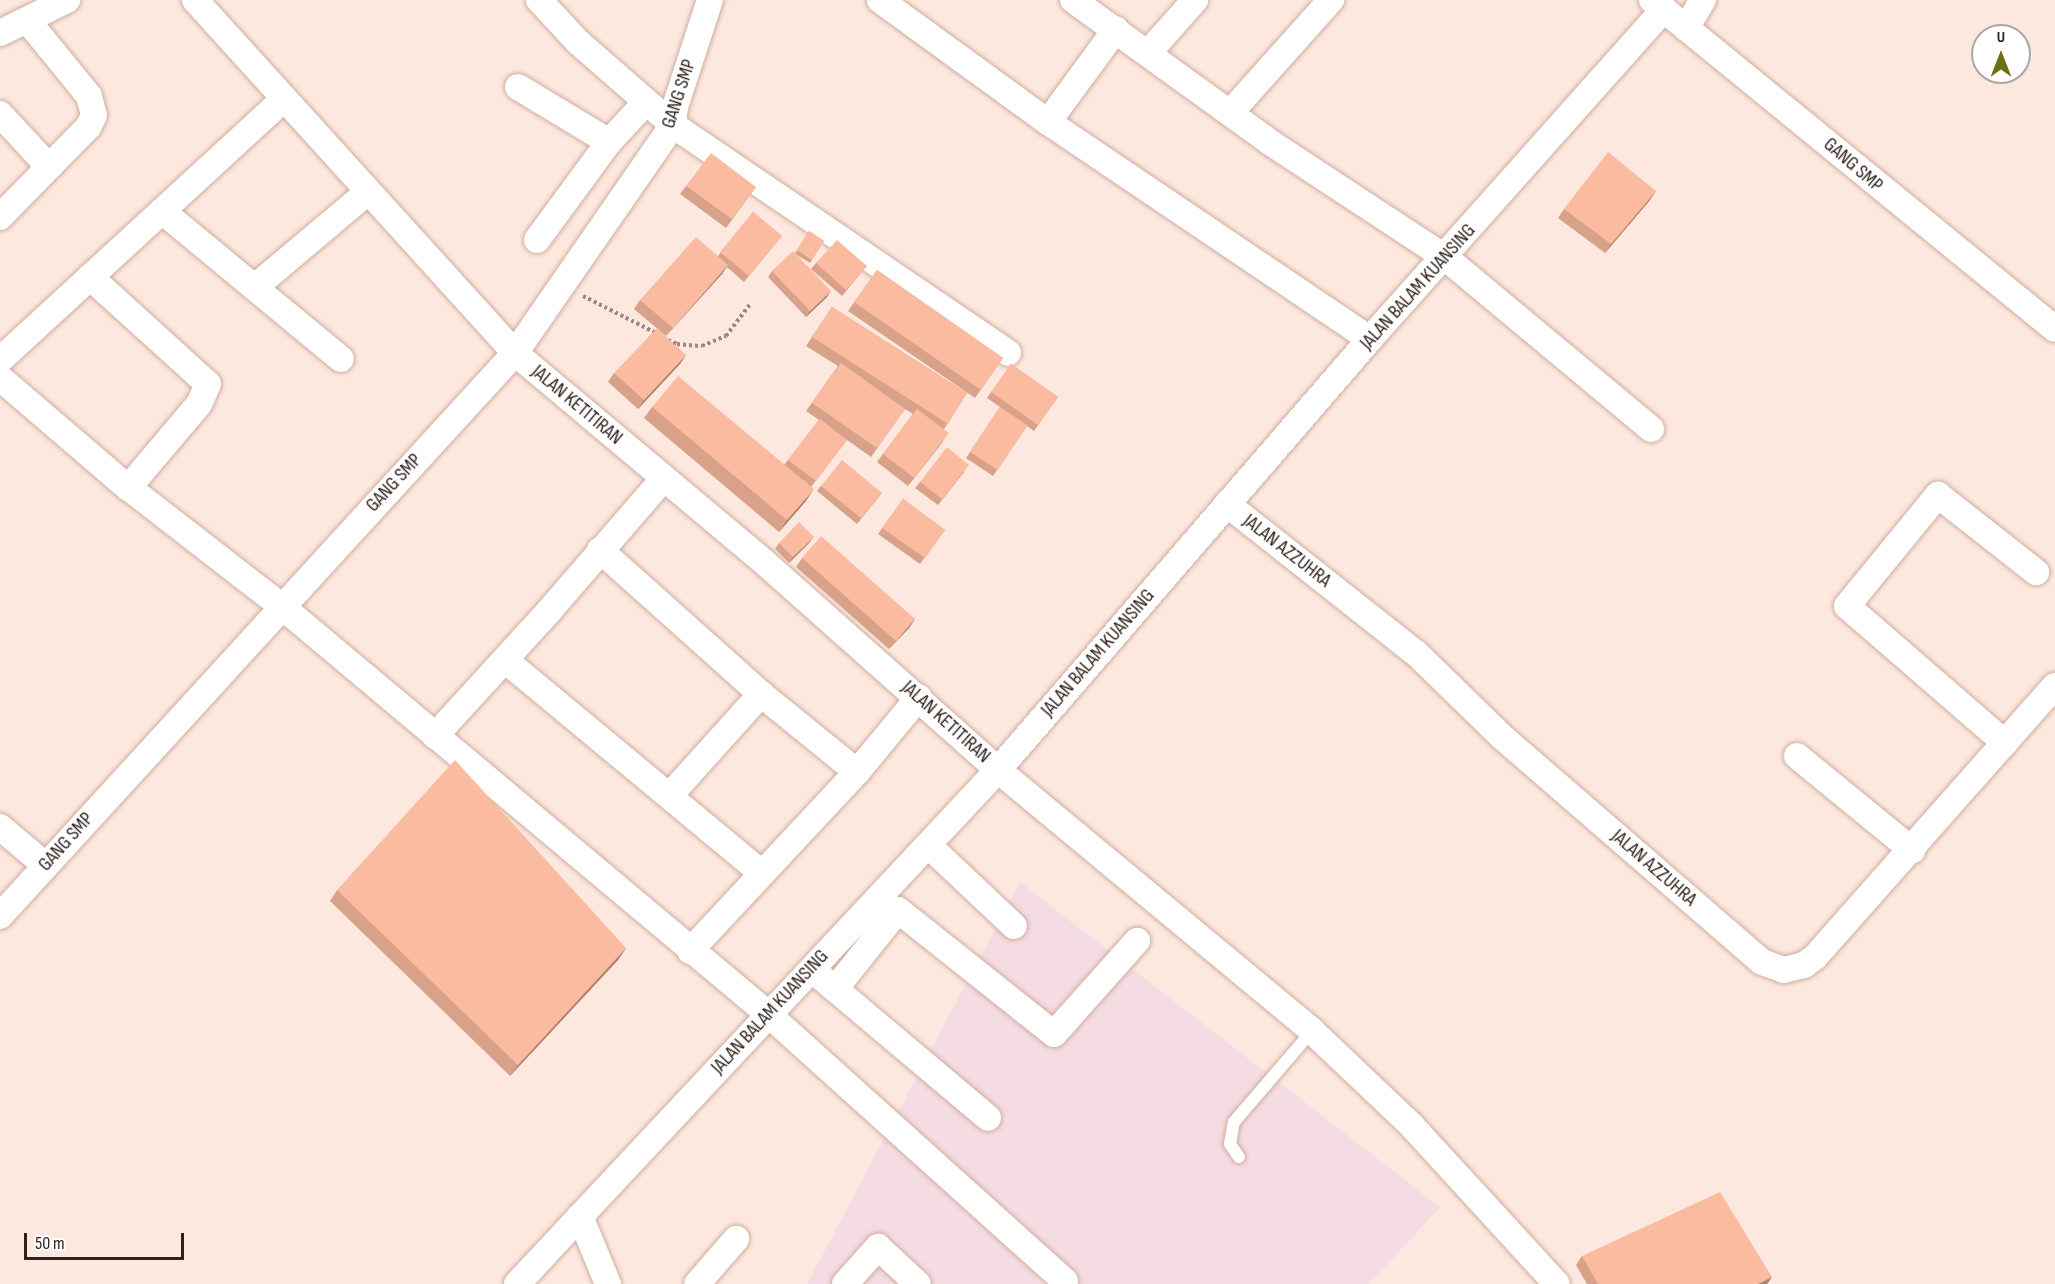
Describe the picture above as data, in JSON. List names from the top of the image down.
{
  "streets": {
    "street": [
      "GANG SMP",
      "JALAN BALAM KUANSING",
      "JALAN KETITIRAN",
      "JALAN AZZUHRA"
    ]
  },
  "crossings": [
    ["GANG SMP", "JALAN BALAM KUANSING"],
    ["GANG SMP", "JALAN KETITIRAN"],
    ["JALAN BALAM KUANSING", "JALAN KETITIRAN"],
    ["JALAN BALAM KUANSING", "JALAN AZZUHRA"]
  ],
  "scale_bar": "50 m",
  "north": "top"
}
